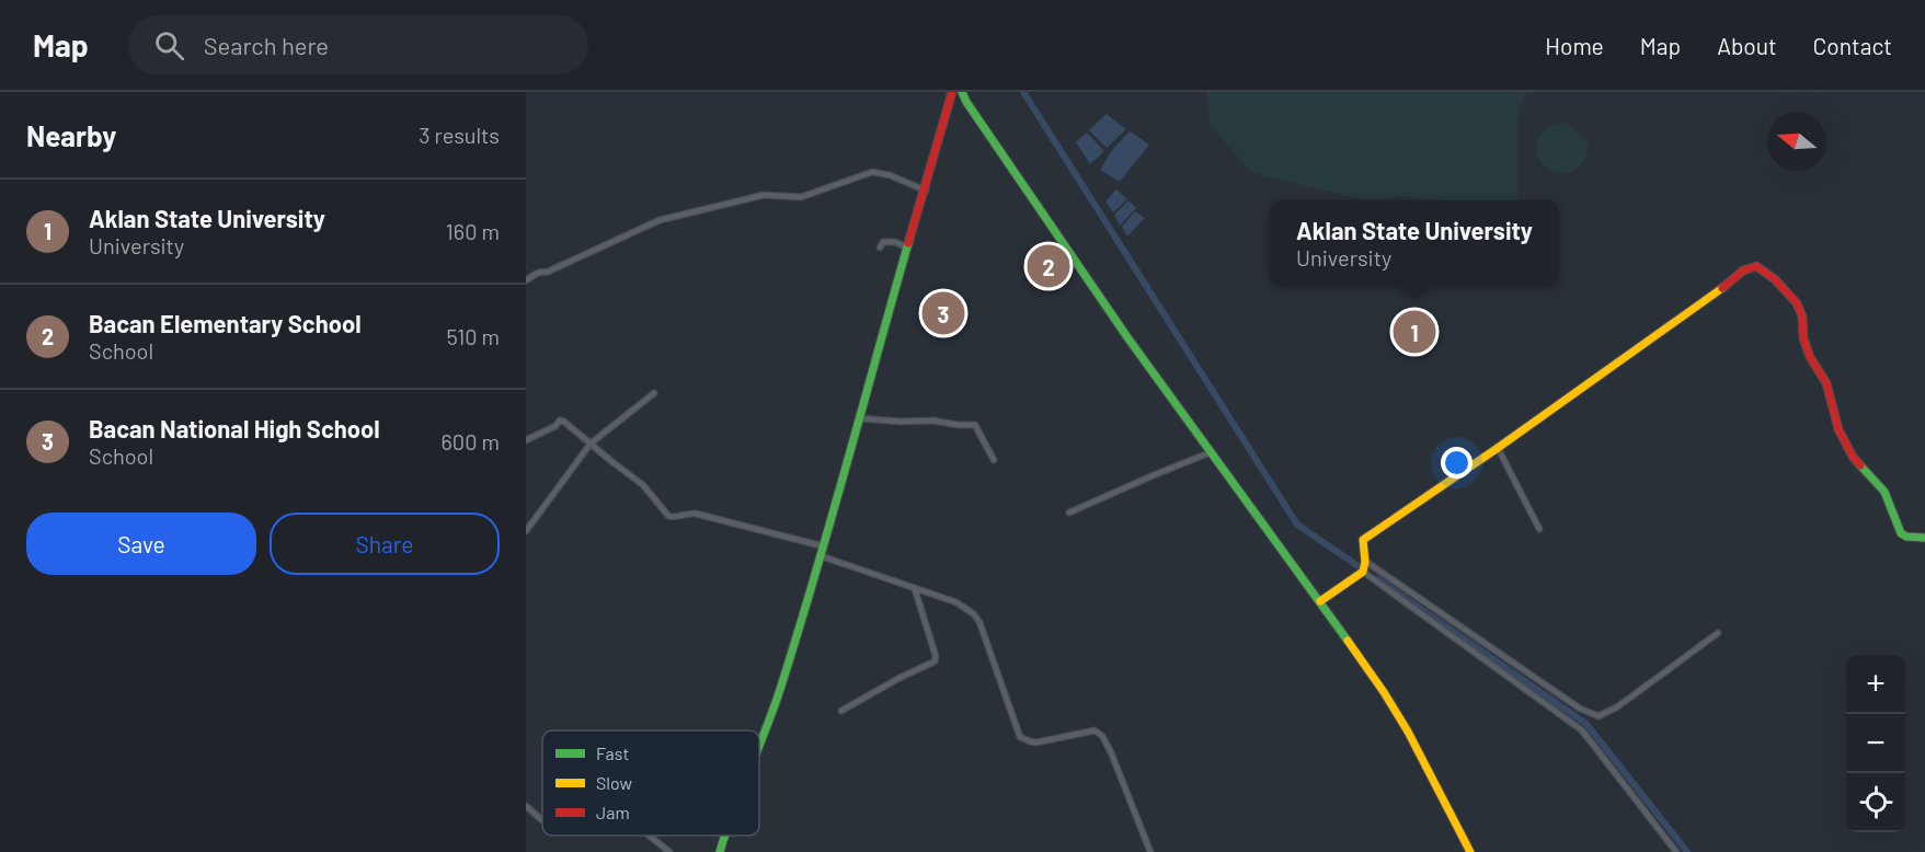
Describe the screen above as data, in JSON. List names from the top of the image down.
{
  "legend": ["Fast", "Slow", "Jam"],
  "north": "left",
  "page": {
    "header": "Map",
    "search": "Search here",
    "nav": [
      "Home",
      "Map",
      "About",
      "Contact"
    ],
    "heading": ["Nearby", "3 results"],
    "list": [
      {
        "mark": "1",
        "name": "Aklan State University",
        "note": "University",
        "value": "160 m"
      },
      {
        "mark": "2",
        "name": "Bacan Elementary School",
        "note": "School",
        "value": "510 m"
      },
      {
        "mark": "3",
        "name": "Bacan National High School",
        "note": "School",
        "value": "600 m"
      }
    ],
    "popup": ["Aklan State University", "University"],
    "pins": ["2", "3", "1"],
    "buttons": ["Save", "Share"],
    "map_buttons": ["+", "−"]
  }
}
